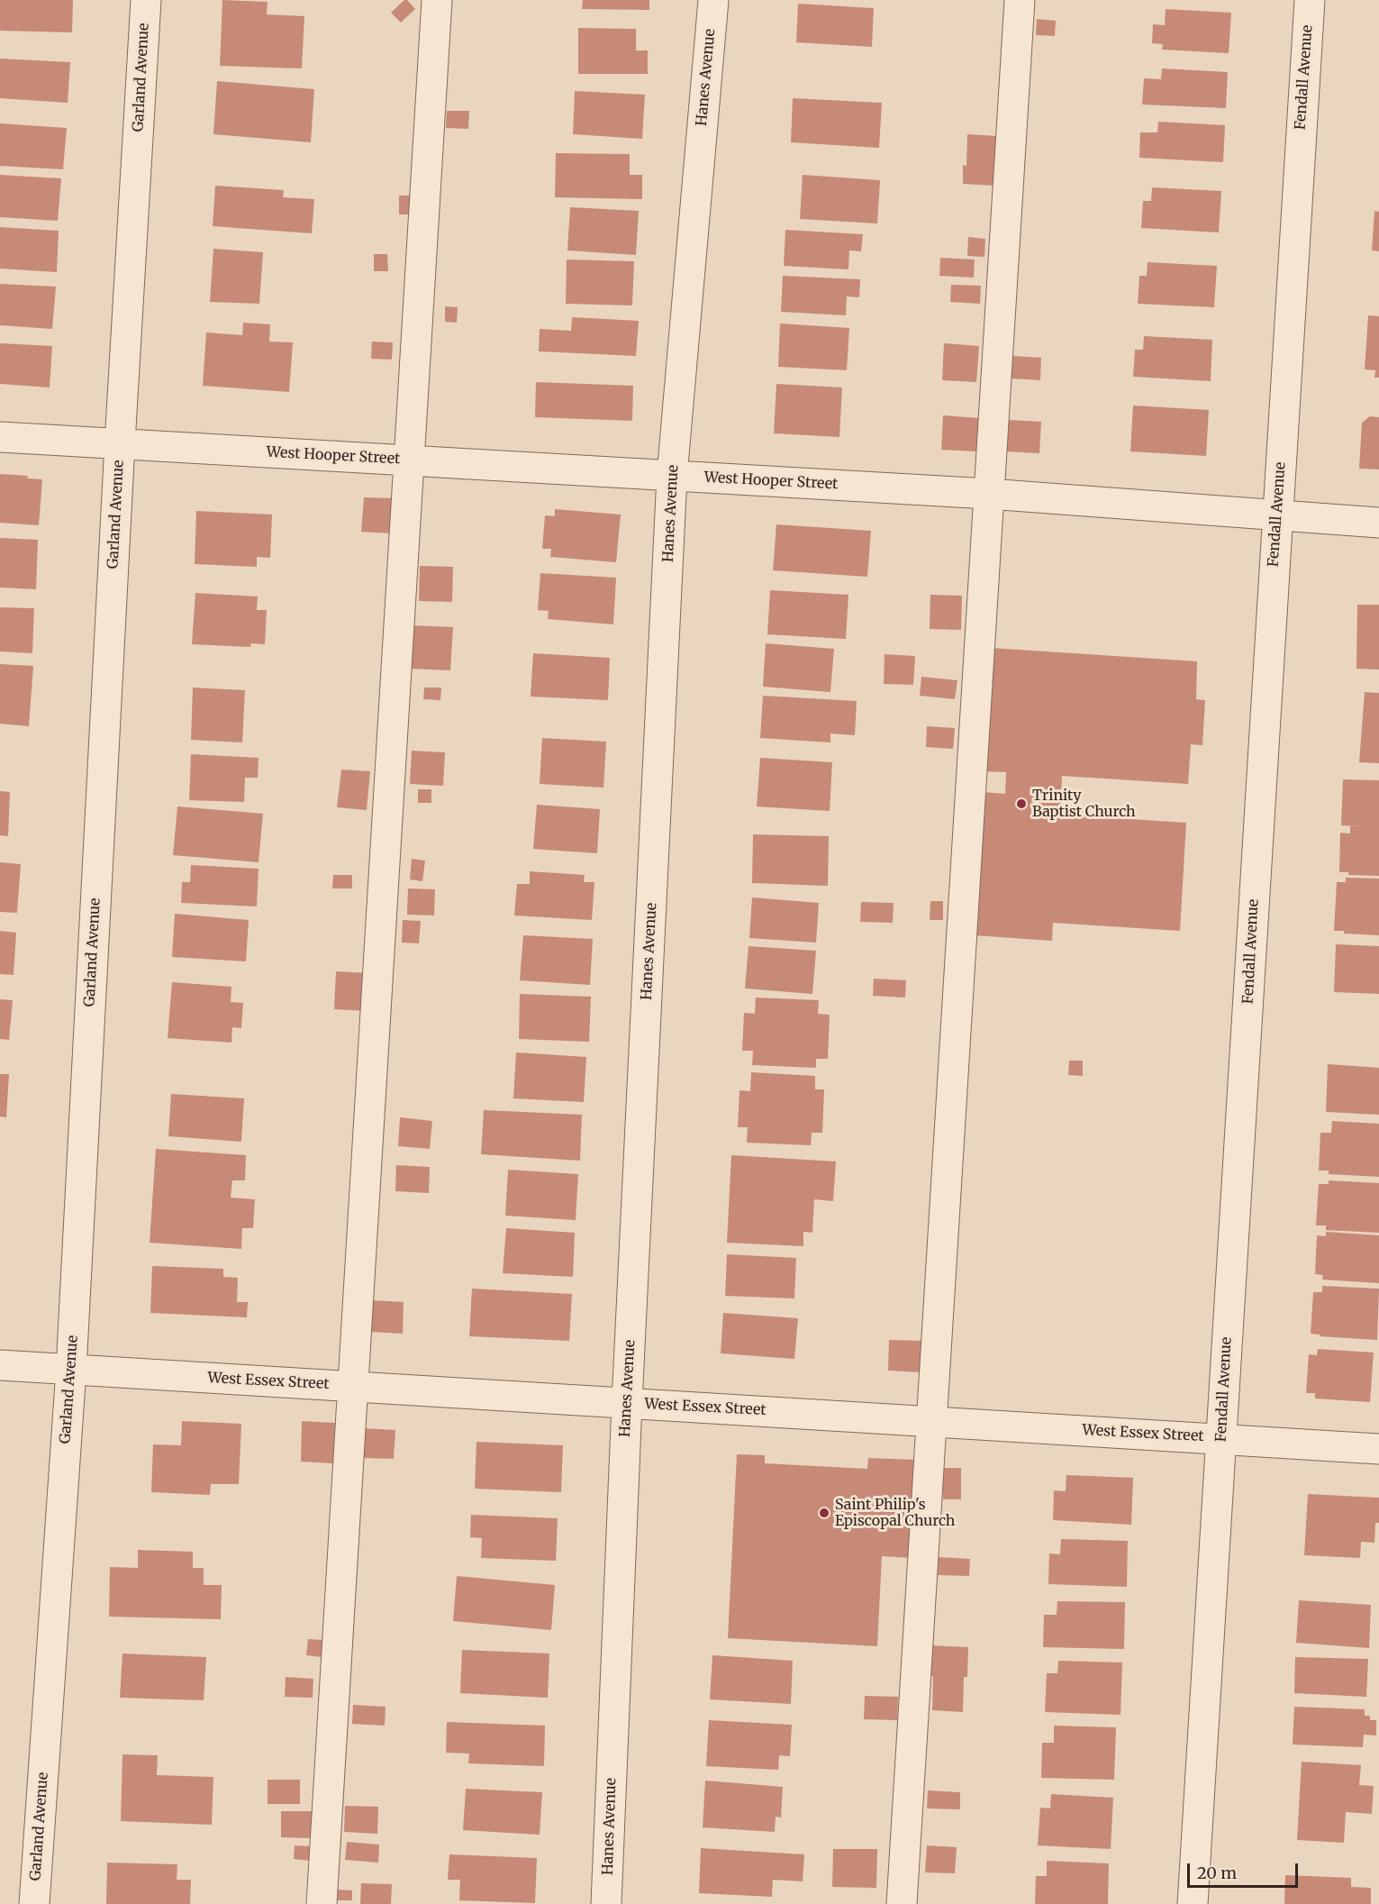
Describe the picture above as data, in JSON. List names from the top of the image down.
{
  "streets": {
    "street": [
      "Garland Avenue",
      "Hanes Avenue",
      "Fendall Avenue",
      "West Hooper Street",
      "West Essex Street"
    ]
  },
  "crossings": [
    ["Garland Avenue", "West Hooper Street"],
    ["Garland Avenue", "West Essex Street"],
    ["Hanes Avenue", "West Hooper Street"],
    ["Hanes Avenue", "West Essex Street"],
    ["Fendall Avenue", "West Hooper Street"],
    ["Fendall Avenue", "West Essex Street"]
  ],
  "places": ["Trinity Baptist Church", "Saint Philip's Episcopal Church"],
  "scale_bar": "20 m"
}
